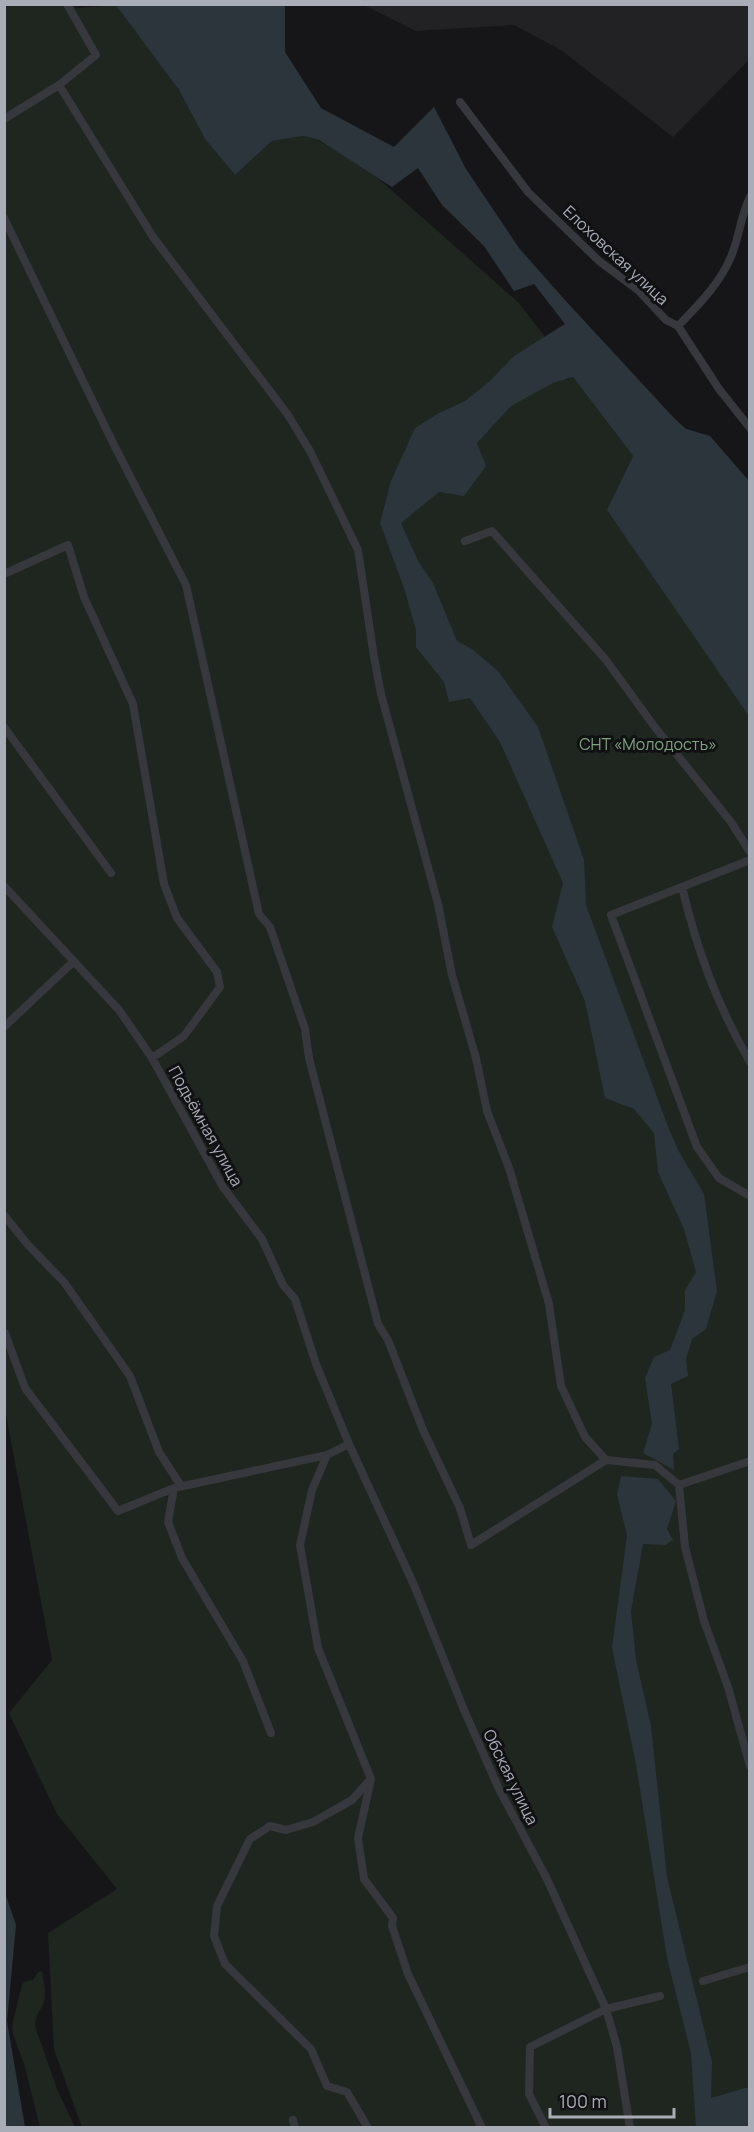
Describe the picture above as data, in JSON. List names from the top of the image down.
{
  "streets": {
    "street": ["Елоховская улица", "Подъёмная улица", "Обская улица"]
  },
  "crossings": [
    ["Подъёмная улица", "Обская улица"]
  ],
  "parks": ["СНТ «Молодость»"],
  "scale_bar": "100 m"
}
